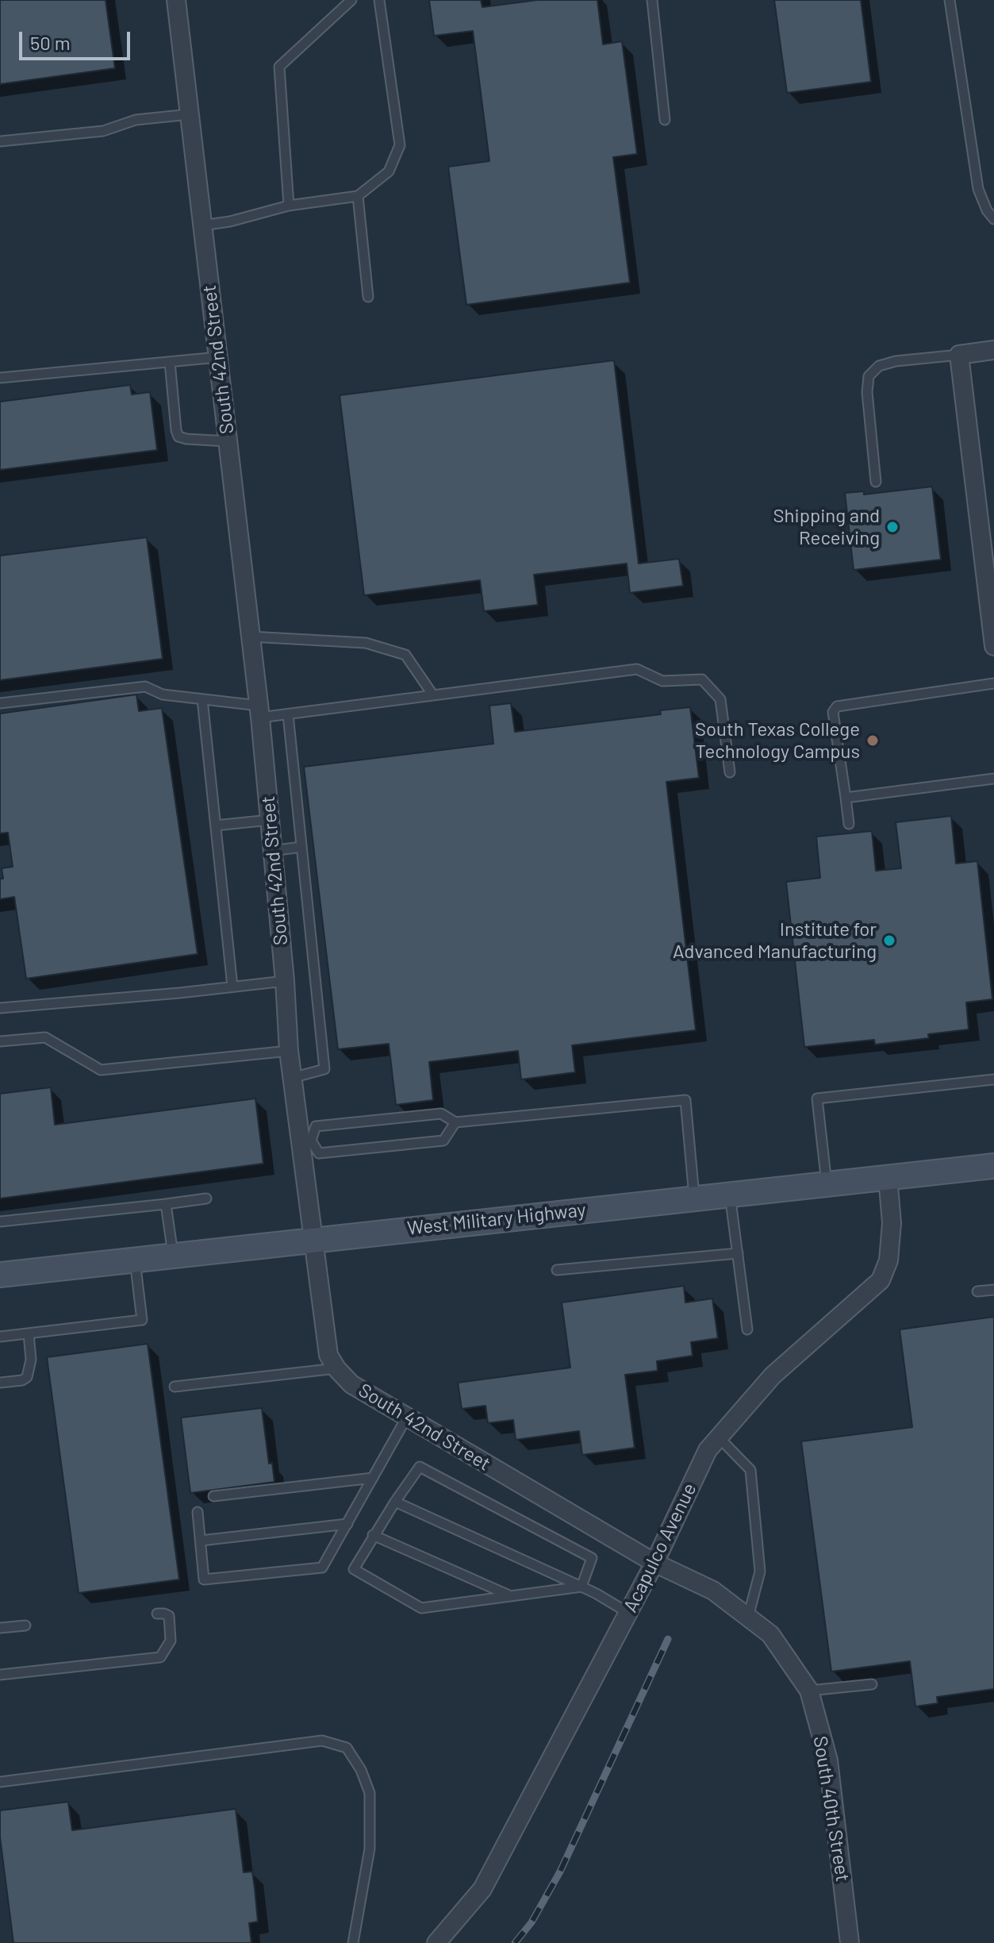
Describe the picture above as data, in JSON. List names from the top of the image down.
{
  "streets": {
    "main road": ["West Military Highway"],
    "street": ["South 42nd Street", "Acapulco Avenue", "South 40th Street"]
  },
  "crossings": [
    ["South 42nd Street", "West Military Highway"],
    ["South 42nd Street", "Acapulco Avenue"],
    ["South 42nd Street", "South 40th Street"],
    ["West Military Highway", "Acapulco Avenue"],
    ["Acapulco Avenue", "South 40th Street"]
  ],
  "places": ["Shipping and Receiving", "South Texas College Technology Campus", "Institute for Advanced Manufacturing"],
  "scale_bar": "50 m"
}
